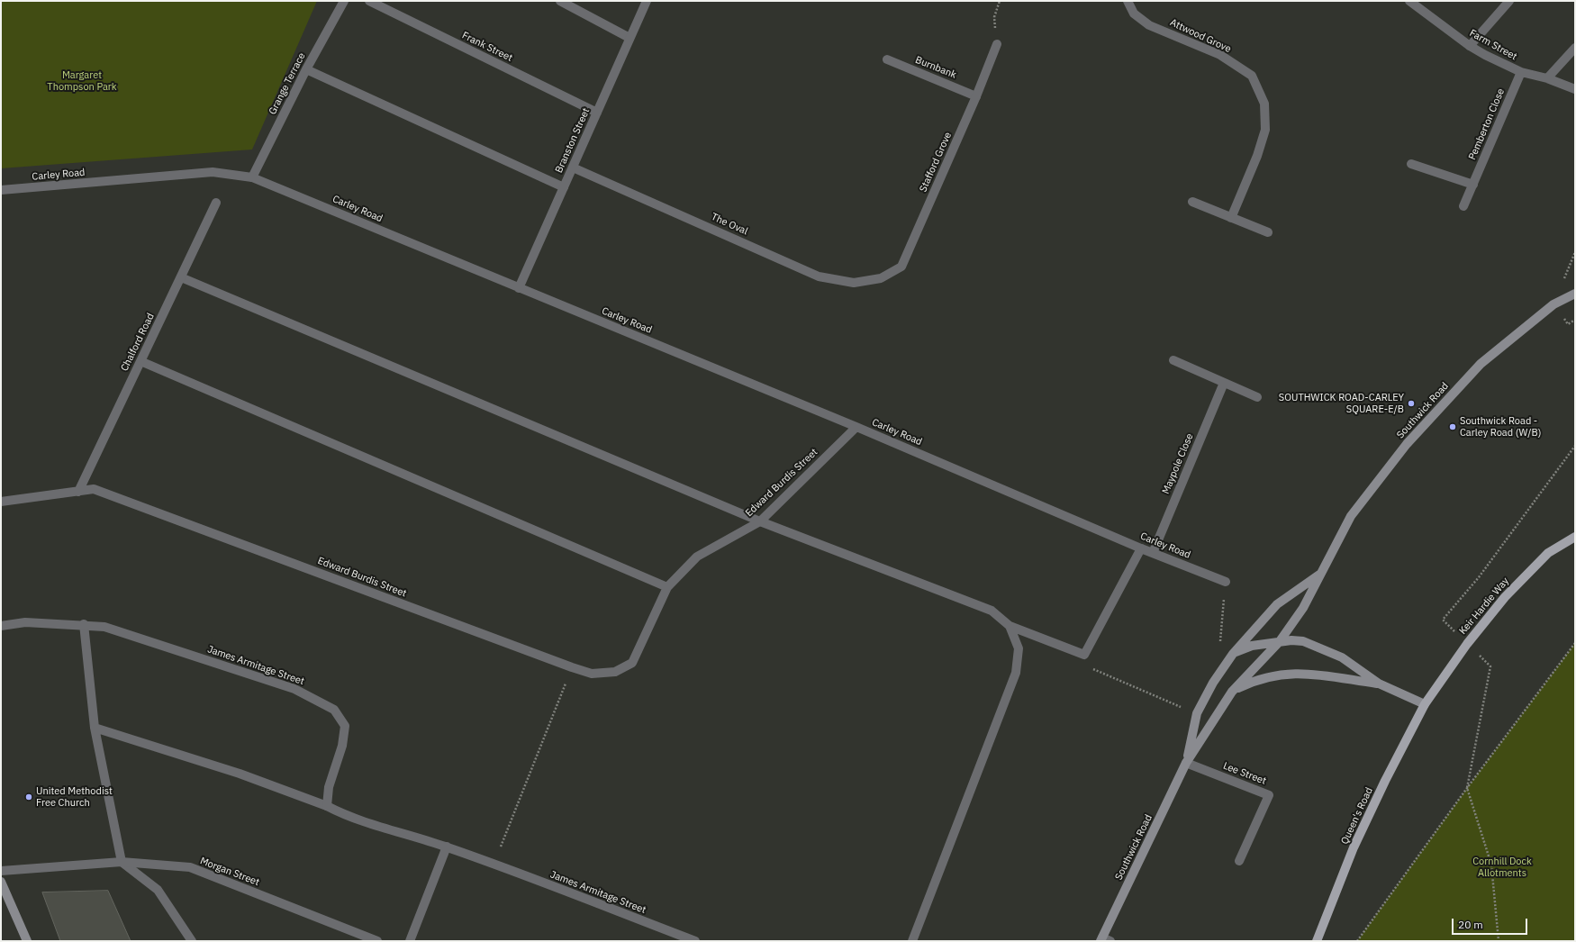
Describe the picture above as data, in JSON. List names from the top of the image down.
{
  "streets": {
    "main road": ["Southwick Road", "Keir Hardie Way", "Queen's Road"],
    "street": [
      "Attwood Grove",
      "Farm Street",
      "Frank Street",
      "Burnbank",
      "Grange Terrace",
      "Pemberton Close",
      "Branston Street",
      "Stafford Grove",
      "Carley Road",
      "The Oval",
      "Chalford Road",
      "Maypole Close",
      "Edward Burdis Street",
      "James Armitage Street",
      "Lee Street",
      "Morgan Street"
    ]
  },
  "crossings": [
    ["Farm Street", "Pemberton Close"],
    ["Frank Street", "Branston Street"],
    ["Burnbank", "Stafford Grove"],
    ["Grange Terrace", "Carley Road"],
    ["Branston Street", "Carley Road"],
    ["Branston Street", "The Oval"],
    ["Stafford Grove", "The Oval"],
    ["Carley Road", "Maypole Close"],
    ["Carley Road", "Edward Burdis Street"],
    ["Chalford Road", "Edward Burdis Street"],
    ["Southwick Road", "Lee Street"],
    ["Keir Hardie Way", "Queen's Road"]
  ],
  "parks": ["Margaret Thompson Park", "Cornhill Dock Allotments"],
  "places": ["SOUTHWICK ROAD-CARLEY SQUARE-E/B", "Southwick Road - Carley Road (W/B)", "United Methodist Free Church"],
  "scale_bar": "20 m"
}
